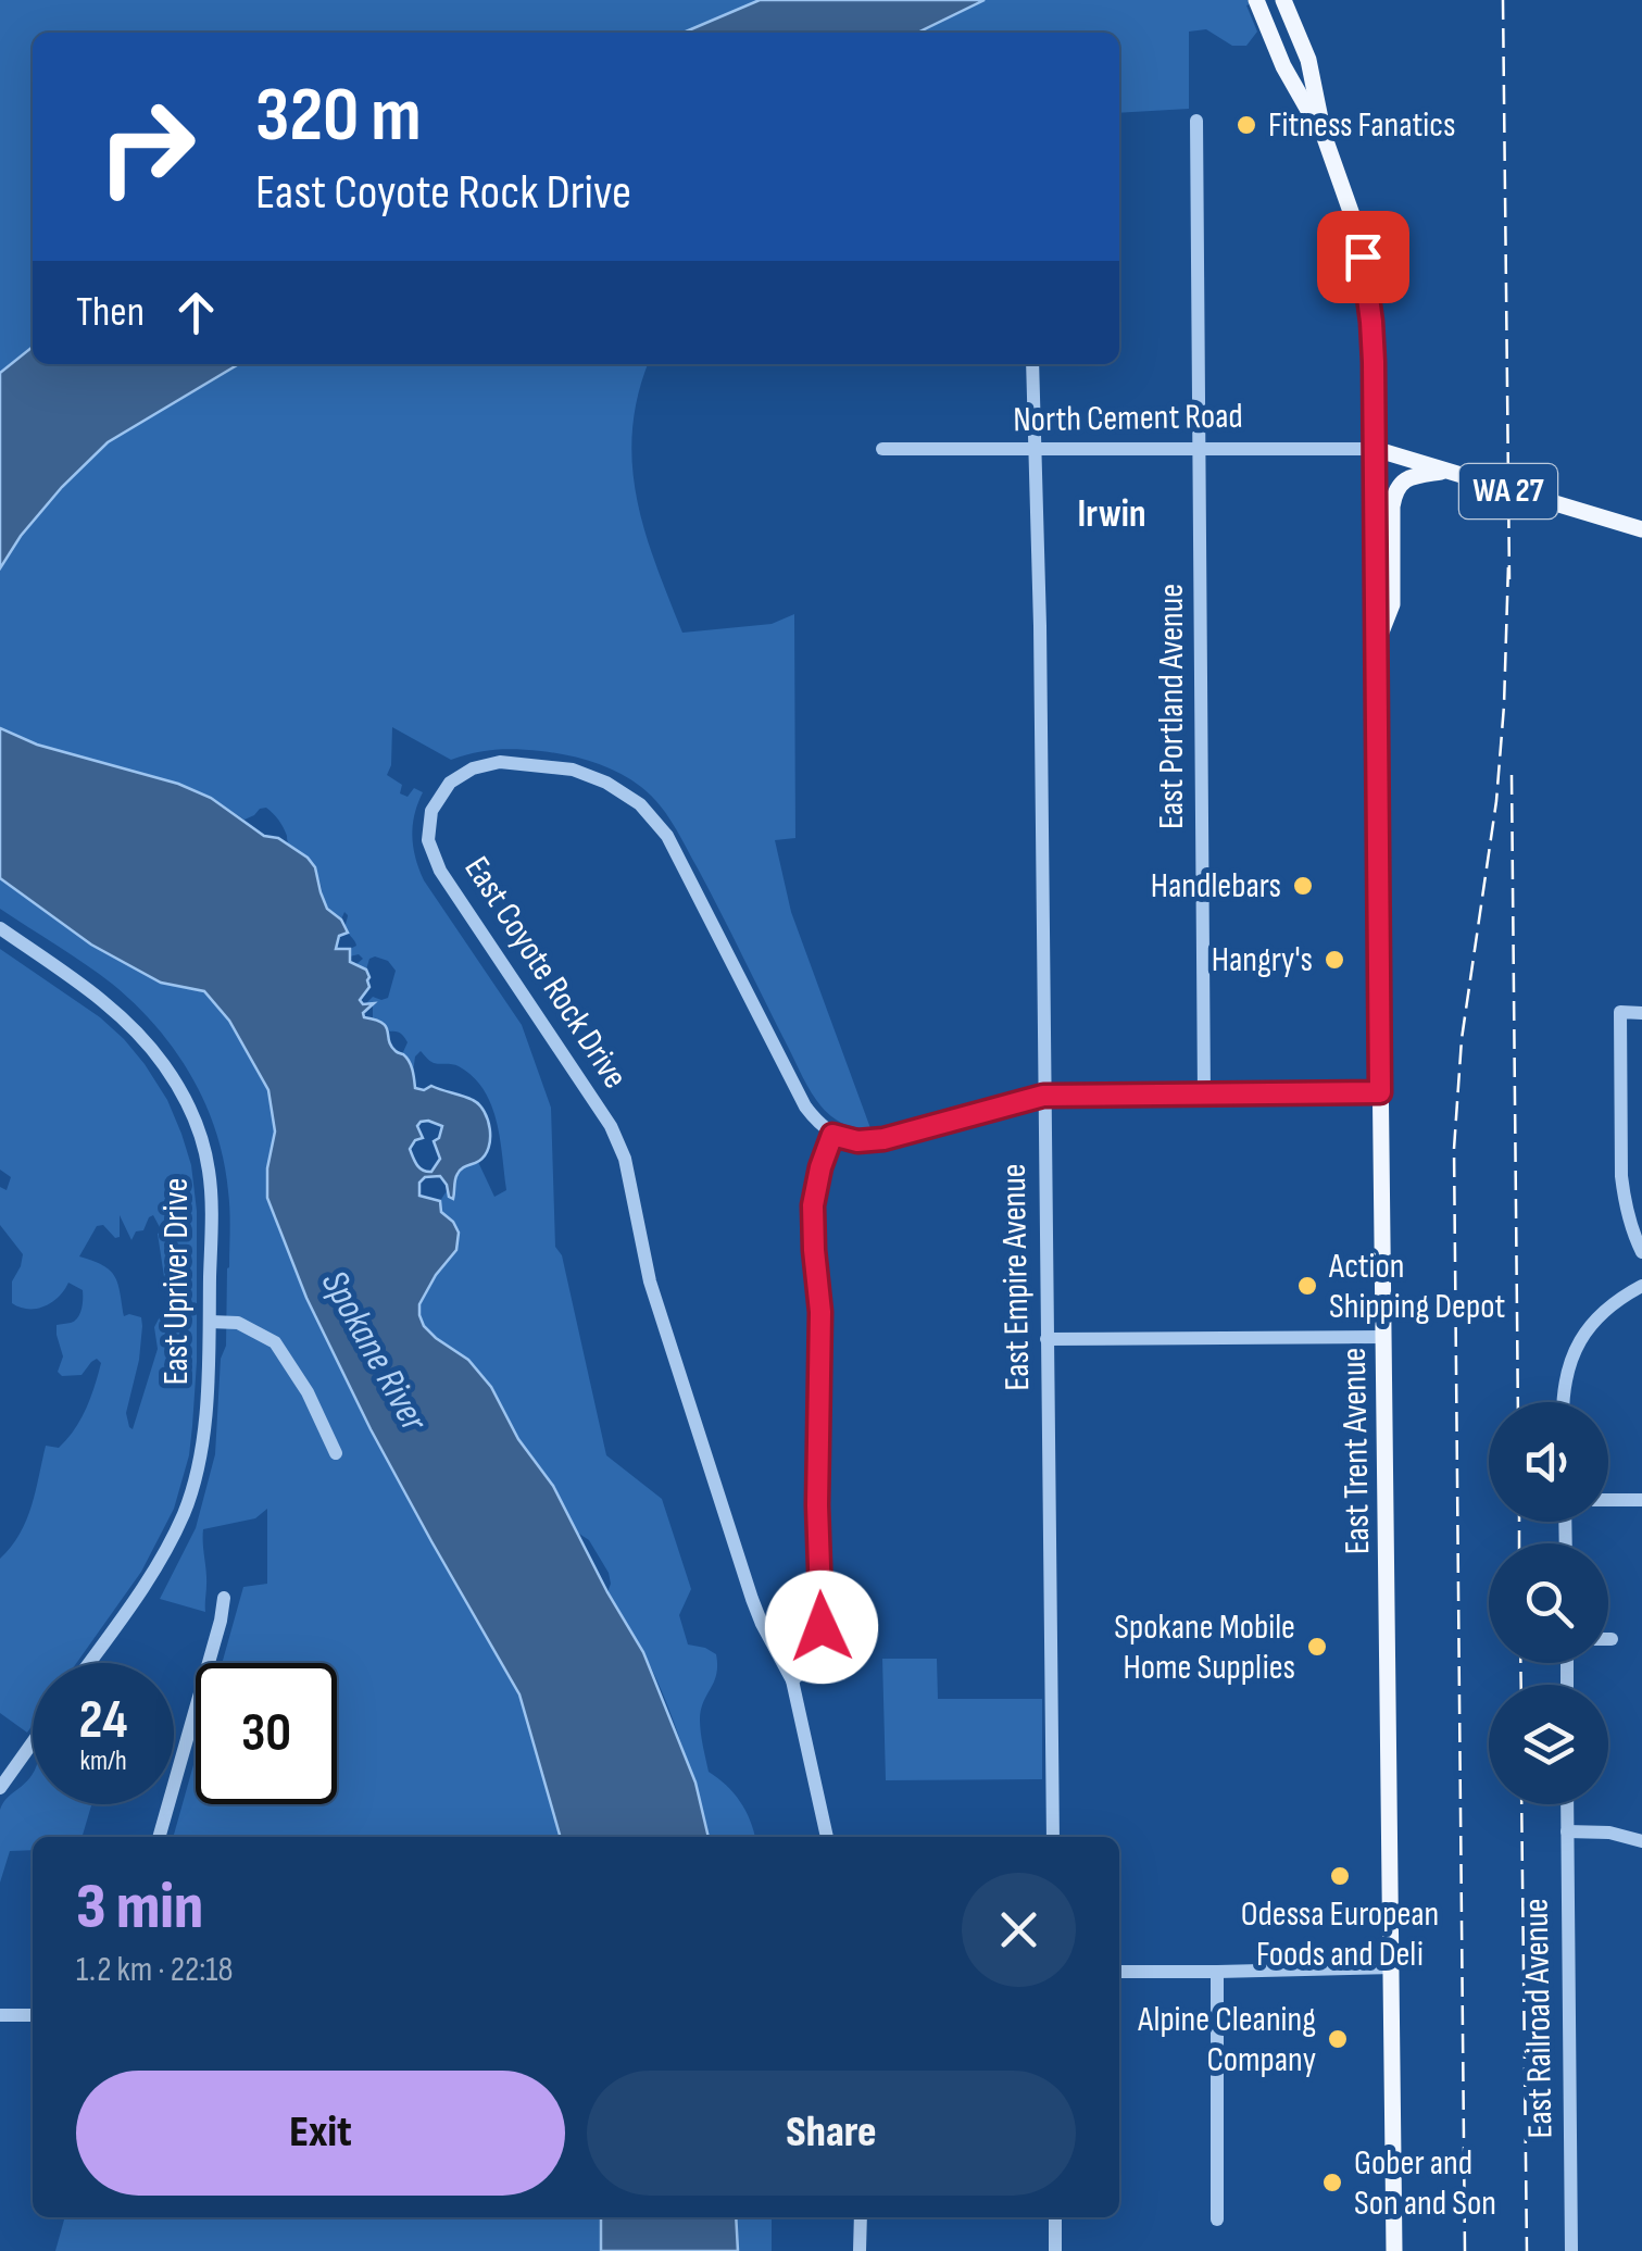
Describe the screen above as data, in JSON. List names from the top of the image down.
{
  "streets": {
    "main road": ["WA 27", "East Trent Avenue"],
    "street": [
      "North Cement Road",
      "East Portland Avenue",
      "East Coyote Rock Drive",
      "East Empire Avenue",
      "East Upriver Drive",
      "East Railroad Avenue"
    ]
  },
  "crossings": [
    ["North Cement Road", "WA 27"],
    ["North Cement Road", "East Portland Avenue"],
    ["North Cement Road", "East Empire Avenue"],
    ["North Cement Road", "East Trent Avenue"],
    ["WA 27", "East Trent Avenue"]
  ],
  "districts": ["Irwin"],
  "water": ["Spokane River"],
  "places": [
    "Fitness Fanatics",
    "Handlebars",
    "Hangry's",
    "Action Shipping Depot",
    "Spokane Mobile Home Supplies",
    "Odessa European Foods and Deli",
    "Alpine Cleaning Company",
    "Gober and Son and Son"
  ],
  "page": {
    "turn": ["320 m", "East Coyote Rock Drive"],
    "then": "Then",
    "speed": "24 km/h",
    "limit": "30",
    "heading": ["3 min", "1.2 km · 22:18"],
    "buttons": ["Exit", "Share"]
  }
}
